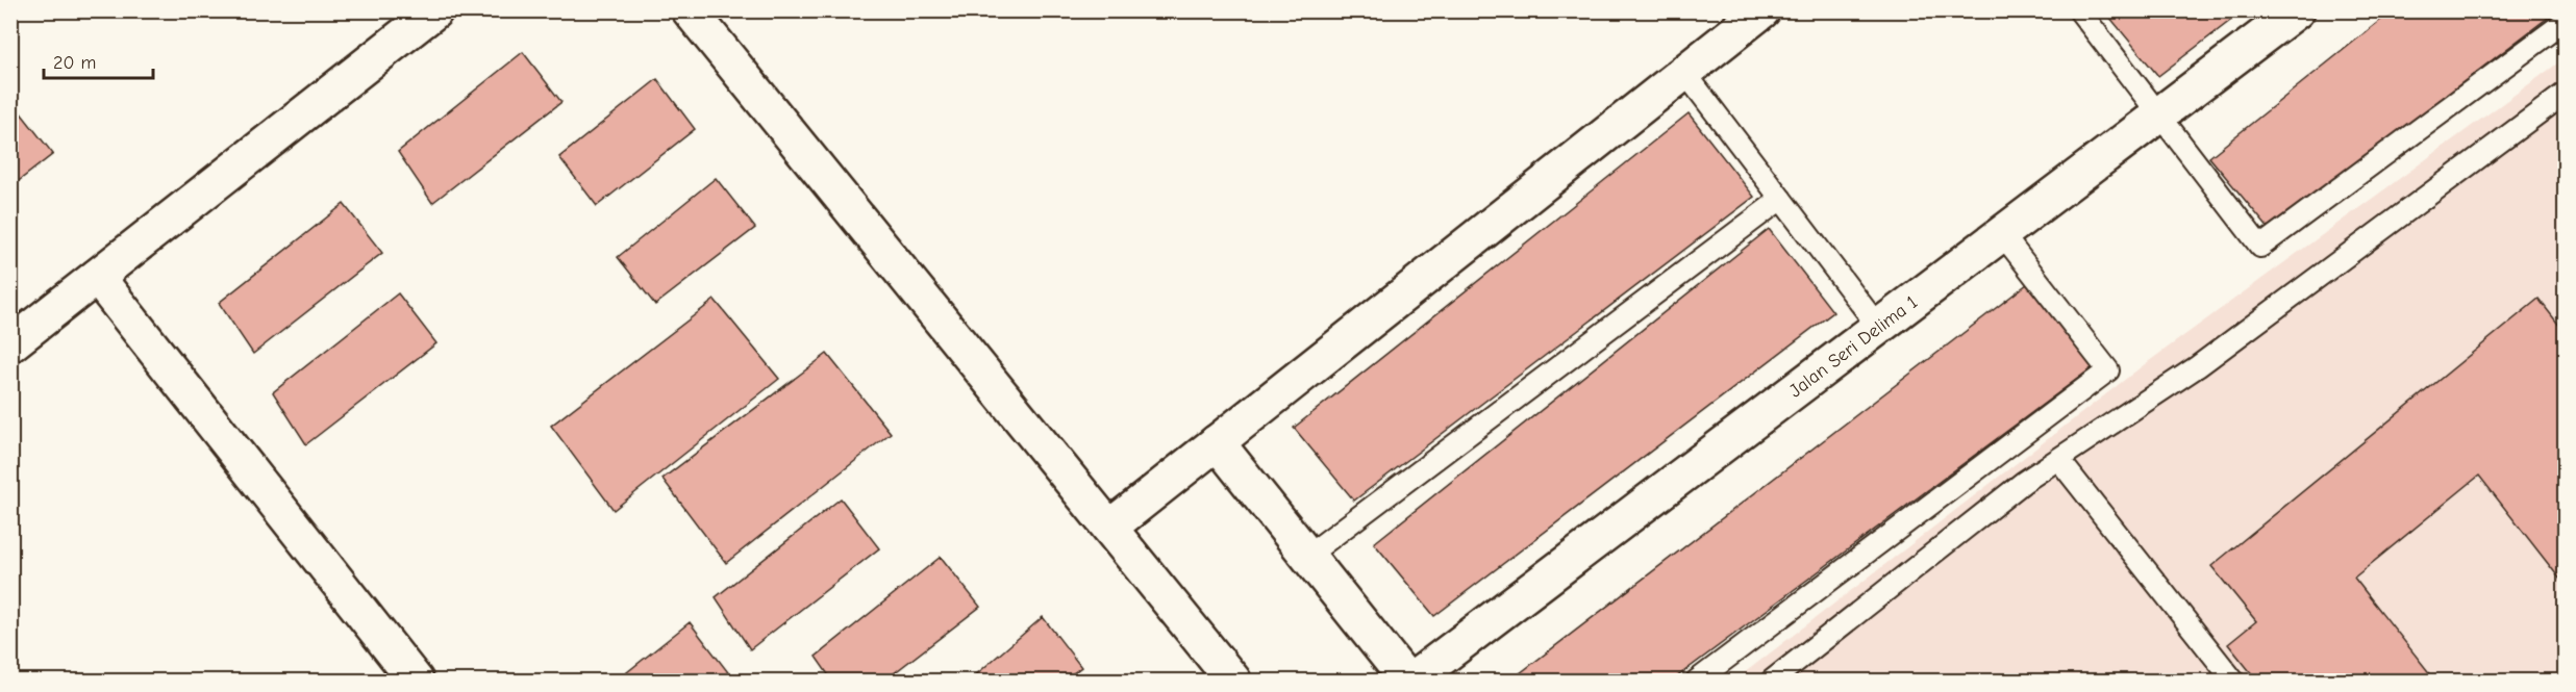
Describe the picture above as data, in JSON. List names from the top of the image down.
{
  "streets": {
    "street": ["Jalan Seri Delima 1"]
  },
  "scale_bar": "20 m"
}
